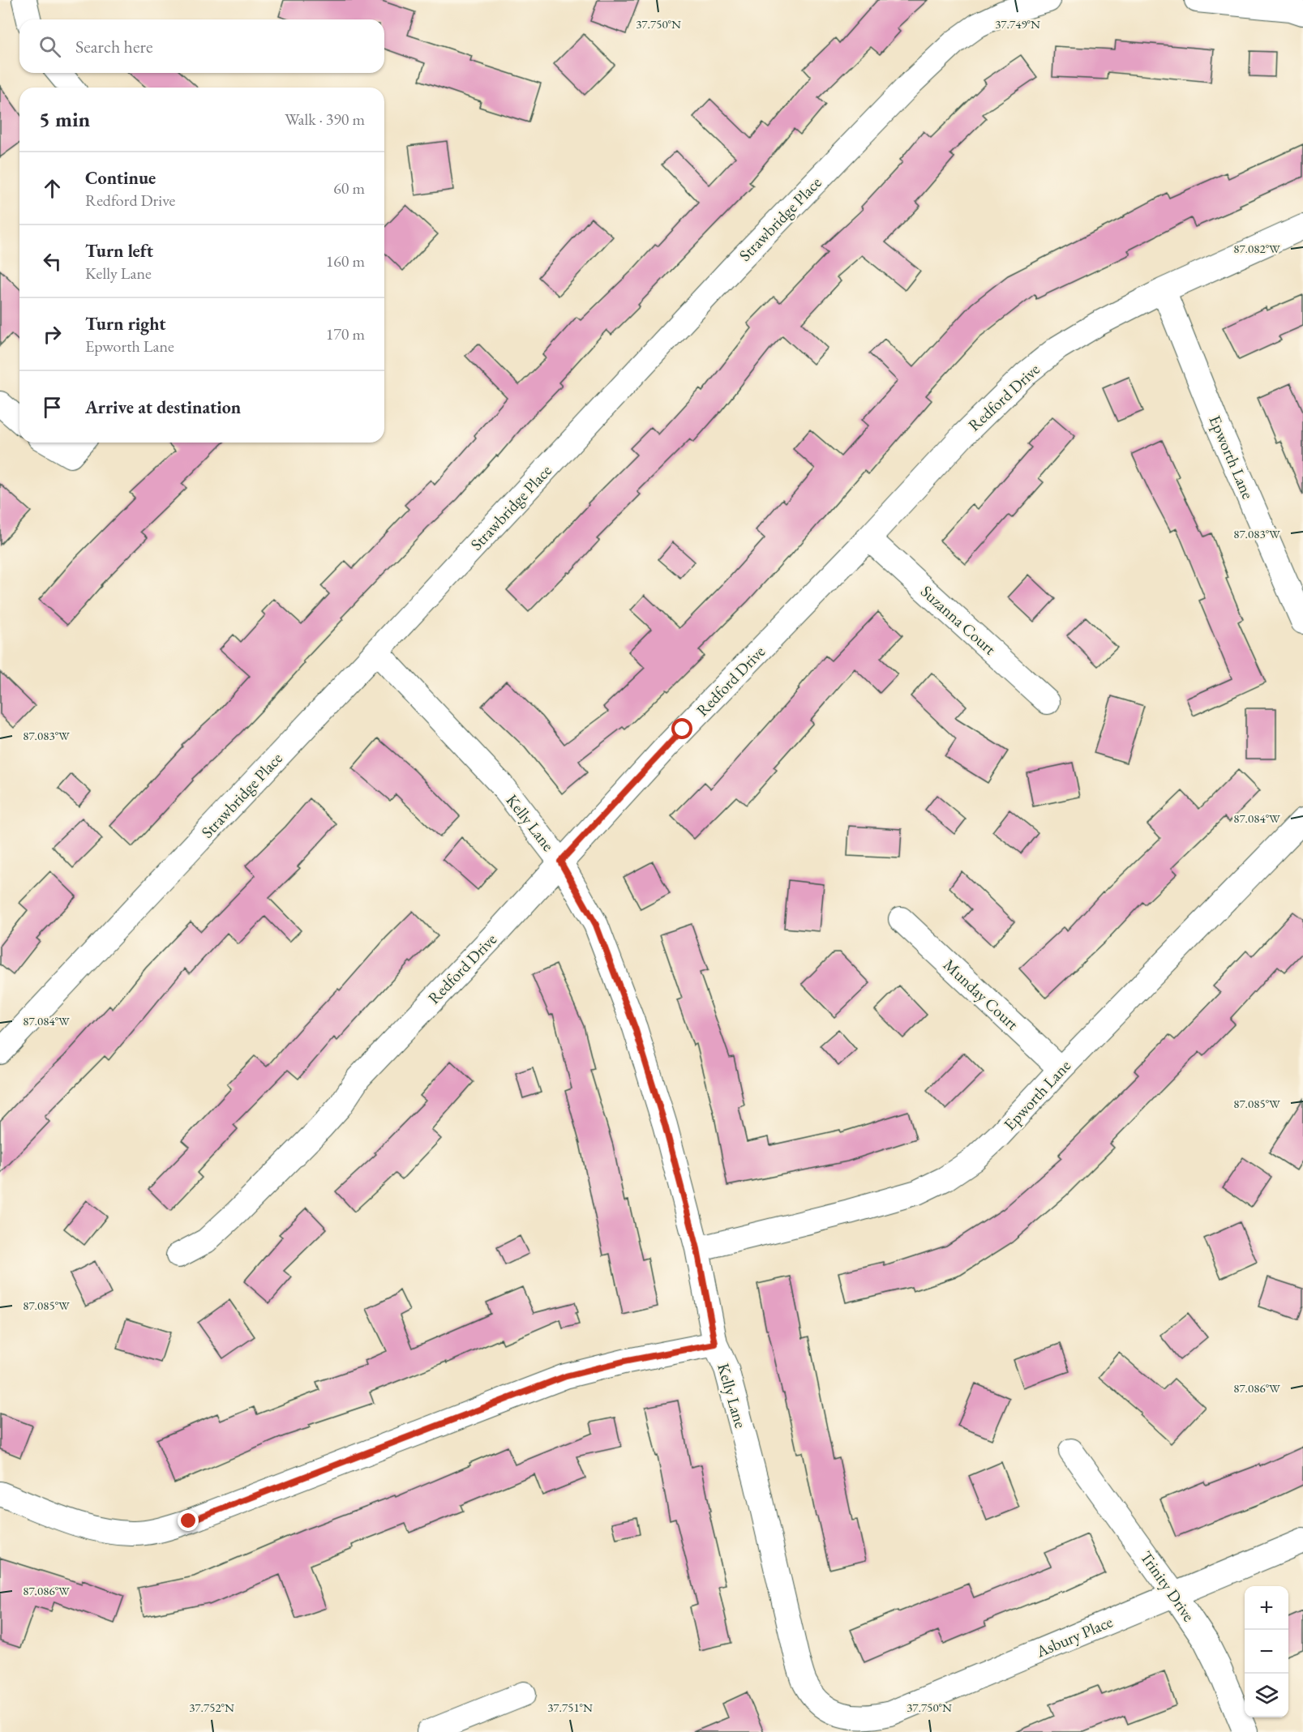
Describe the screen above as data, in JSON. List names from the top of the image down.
{
  "streets": {
    "street": [
      "Strawbridge Place",
      "Redford Drive",
      "Epworth Lane",
      "Suzanna Court",
      "Kelly Lane",
      "Munday Court",
      "Trinity Drive",
      "Asbury Place"
    ]
  },
  "crossings": [
    ["Strawbridge Place", "Kelly Lane"],
    ["Redford Drive", "Epworth Lane"],
    ["Redford Drive", "Suzanna Court"],
    ["Redford Drive", "Kelly Lane"],
    ["Epworth Lane", "Kelly Lane"],
    ["Epworth Lane", "Munday Court"],
    ["Kelly Lane", "Asbury Place"],
    ["Trinity Drive", "Asbury Place"]
  ],
  "page": {
    "search": "Search here",
    "heading": ["5 min", "Walk · 390 m"],
    "list": [
      ["Continue", "Redford Drive", "60 m"],
      ["Turn left", "Kelly Lane", "160 m"],
      ["Turn right", "Epworth Lane", "170 m"],
      "Arrive at destination"
    ],
    "map_buttons": ["+", "−"]
  },
  "coordinates": [
    "37.750°N",
    "37.749°N",
    "87.082°W",
    "87.083°W",
    "87.084°W",
    "87.085°W",
    "87.086°W",
    "37.752°N",
    "37.751°N"
  ]
}
